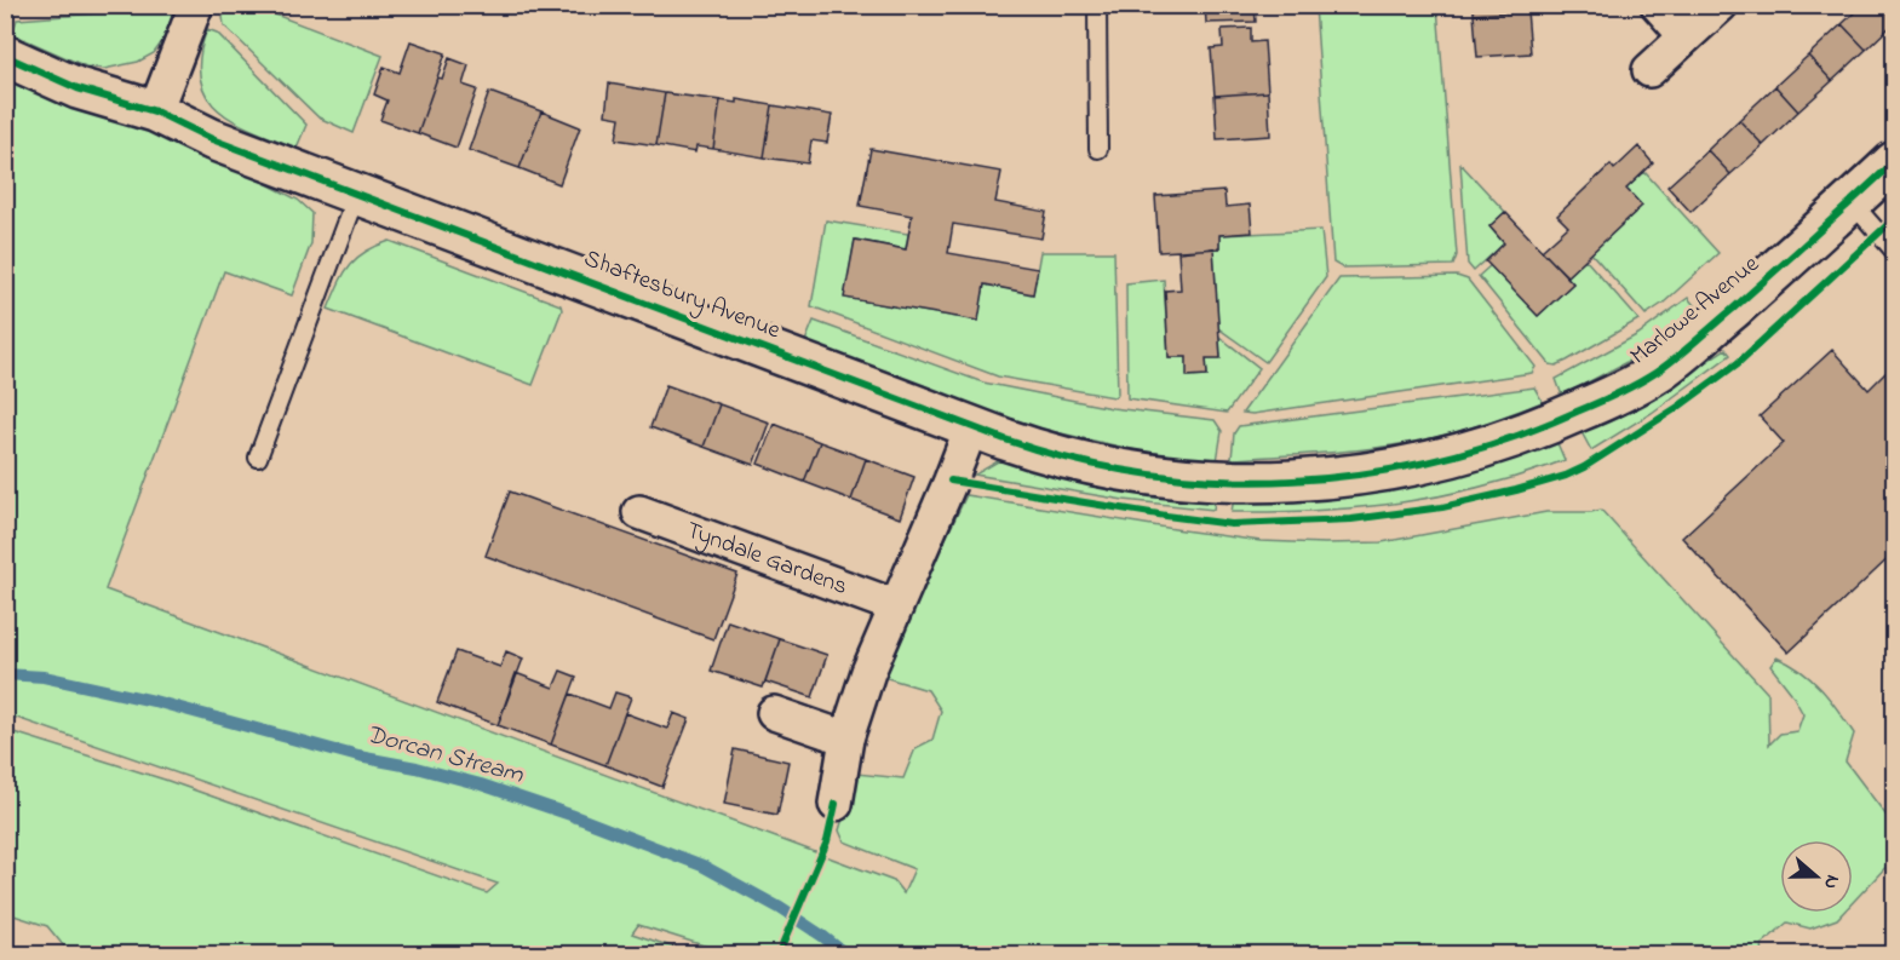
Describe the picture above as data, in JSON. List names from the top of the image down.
{
  "streets": {
    "street": ["Shaftesbury Avenue", "Marlowe Avenue", "Tyndale Gardens"]
  },
  "crossings": [
    ["Shaftesbury Avenue", "Marlowe Avenue"]
  ],
  "water": ["Dorcan Stream"],
  "north": "right"
}
